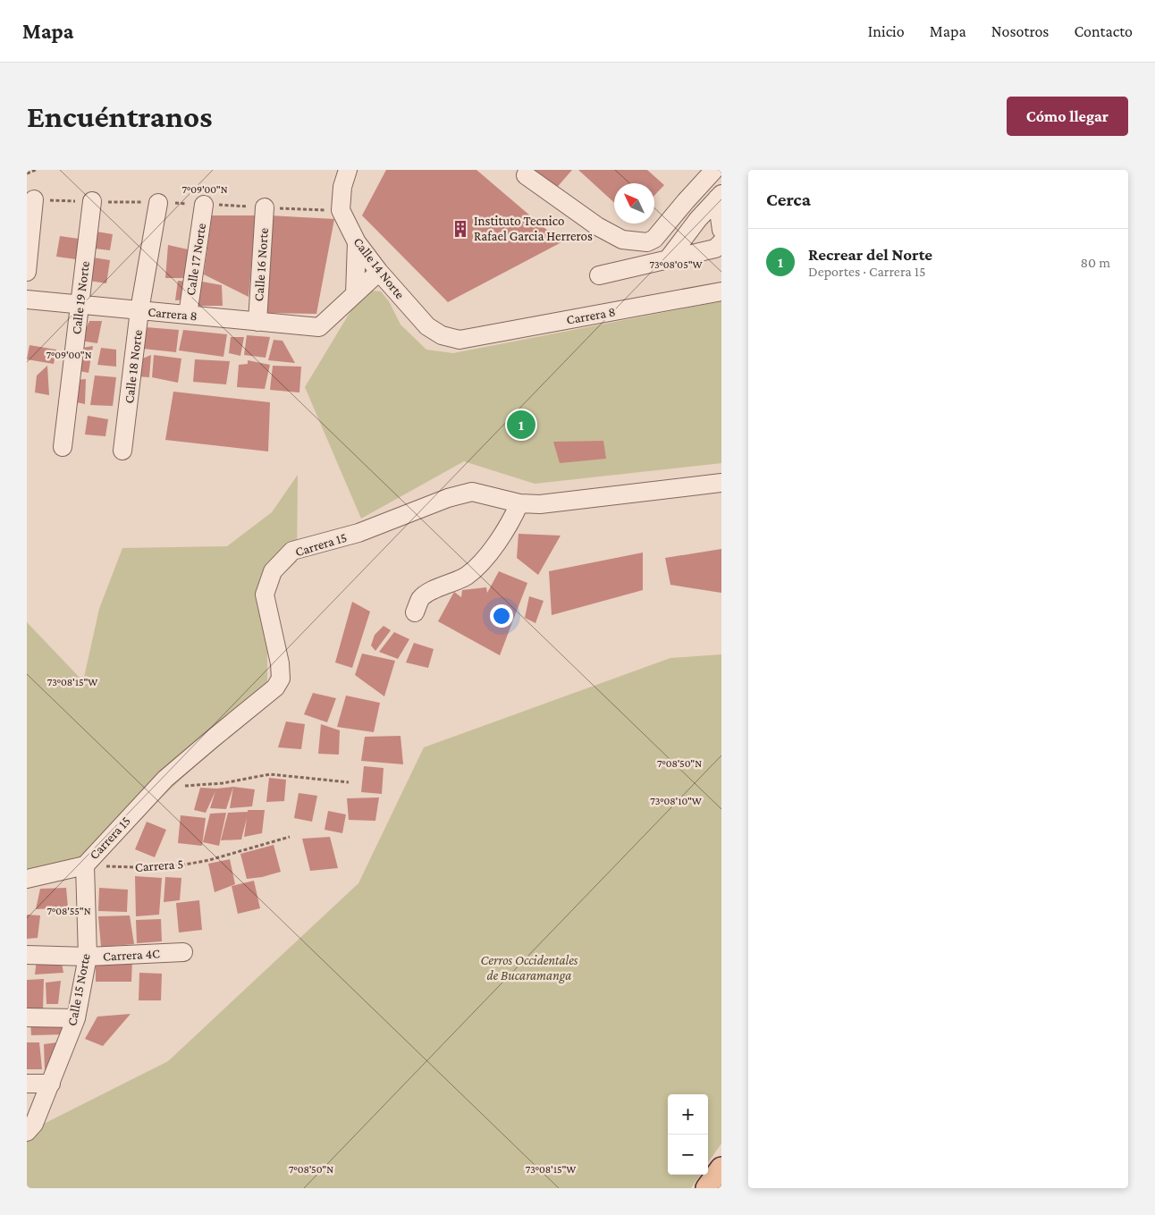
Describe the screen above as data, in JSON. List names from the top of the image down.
{
  "streets": {
    "street": [
      "Calle 17 Norte",
      "Calle 16 Norte",
      "Calle 14 Norte",
      "Calle 19 Norte",
      "Carrera 8",
      "Calle 18 Norte",
      "Carrera 15",
      "Carrera 4C",
      "Calle 15 Norte"
    ],
    "path": ["Carrera 5"]
  },
  "crossings": [
    ["Calle 17 Norte", "Carrera 8"],
    ["Calle 16 Norte", "Carrera 8"],
    ["Calle 14 Norte", "Carrera 8"],
    ["Calle 19 Norte", "Carrera 8"],
    ["Carrera 8", "Calle 18 Norte"],
    ["Carrera 15", "Carrera 5"],
    ["Carrera 15", "Calle 15 Norte"],
    ["Carrera 5", "Calle 15 Norte"],
    ["Carrera 4C", "Calle 15 Norte"]
  ],
  "parks": ["Cerros Occidentales de Bucaramanga"],
  "places": {
    "building": ["Instituto Tecnico Rafael Garcia Herreros"]
  },
  "north": "top left",
  "page": {
    "header": "Mapa",
    "nav": [
      "Inicio",
      "Mapa",
      "Nosotros",
      "Contacto"
    ],
    "buttons": "Cómo llegar",
    "title": "Encuéntranos",
    "heading": "Cerca",
    "list": [
      {
        "mark": "1",
        "name": "Recrear del Norte",
        "note": "Deportes · Carrera 15",
        "value": "80 m"
      }
    ],
    "pins": "1",
    "map_buttons": ["+", "−"]
  },
  "coordinates": [
    "7°09'00\"N",
    "73°08'05\"W",
    "73°08'15\"W",
    "7°08'50\"N",
    "73°08'10\"W",
    "7°08'55\"N"
  ]
}
